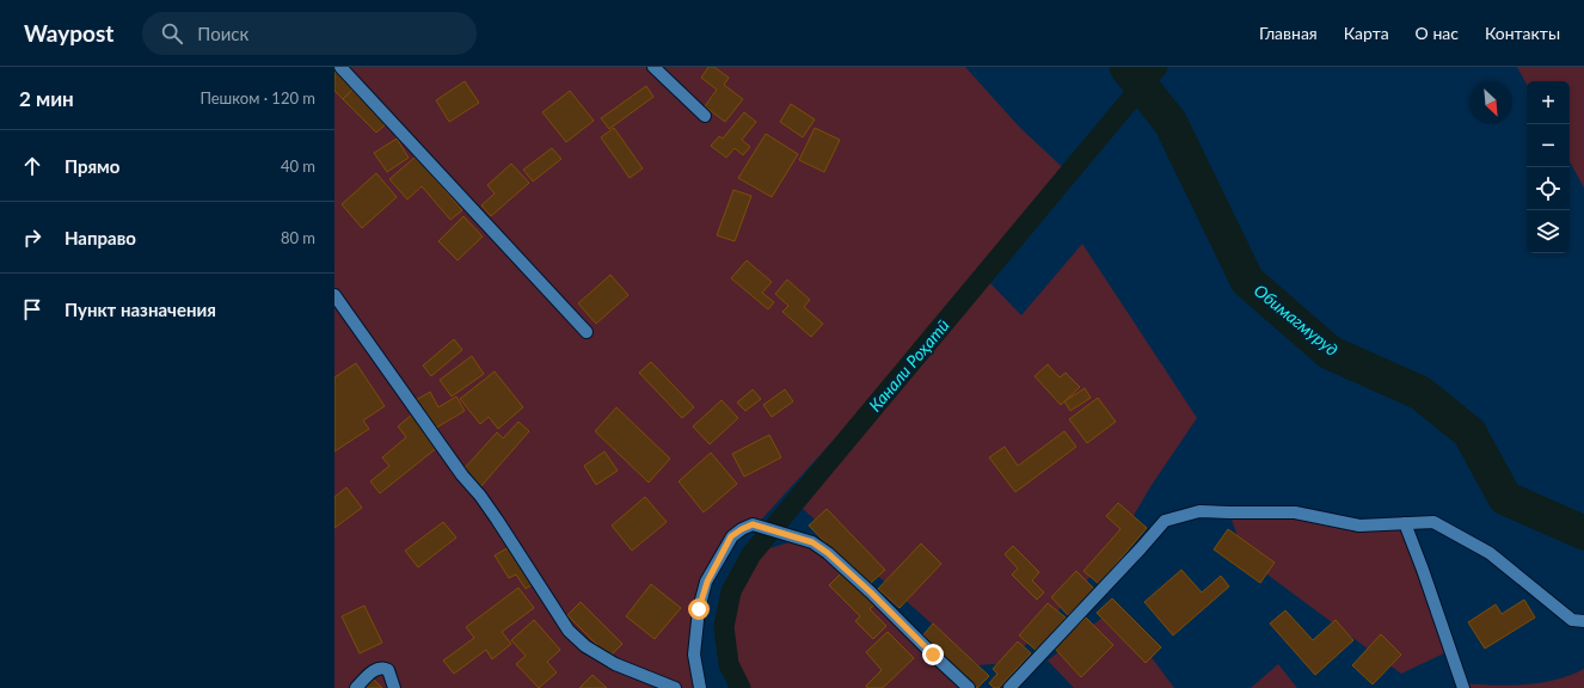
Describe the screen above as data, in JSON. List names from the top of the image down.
{
  "water": ["Обимагмуруд", "Канали Роҳатӣ"],
  "north": "bottom right",
  "page": {
    "header": "Waypost",
    "search": "Поиск",
    "nav": [
      "Главная",
      "Карта",
      "О нас",
      "Контакты"
    ],
    "heading": ["2 мин", "Пешком · 120 m"],
    "map_buttons": ["+", "−"],
    "list": [
      ["Прямо", "40 m"],
      ["Направо", "80 m"],
      "Пункт назначения"
    ]
  }
}
